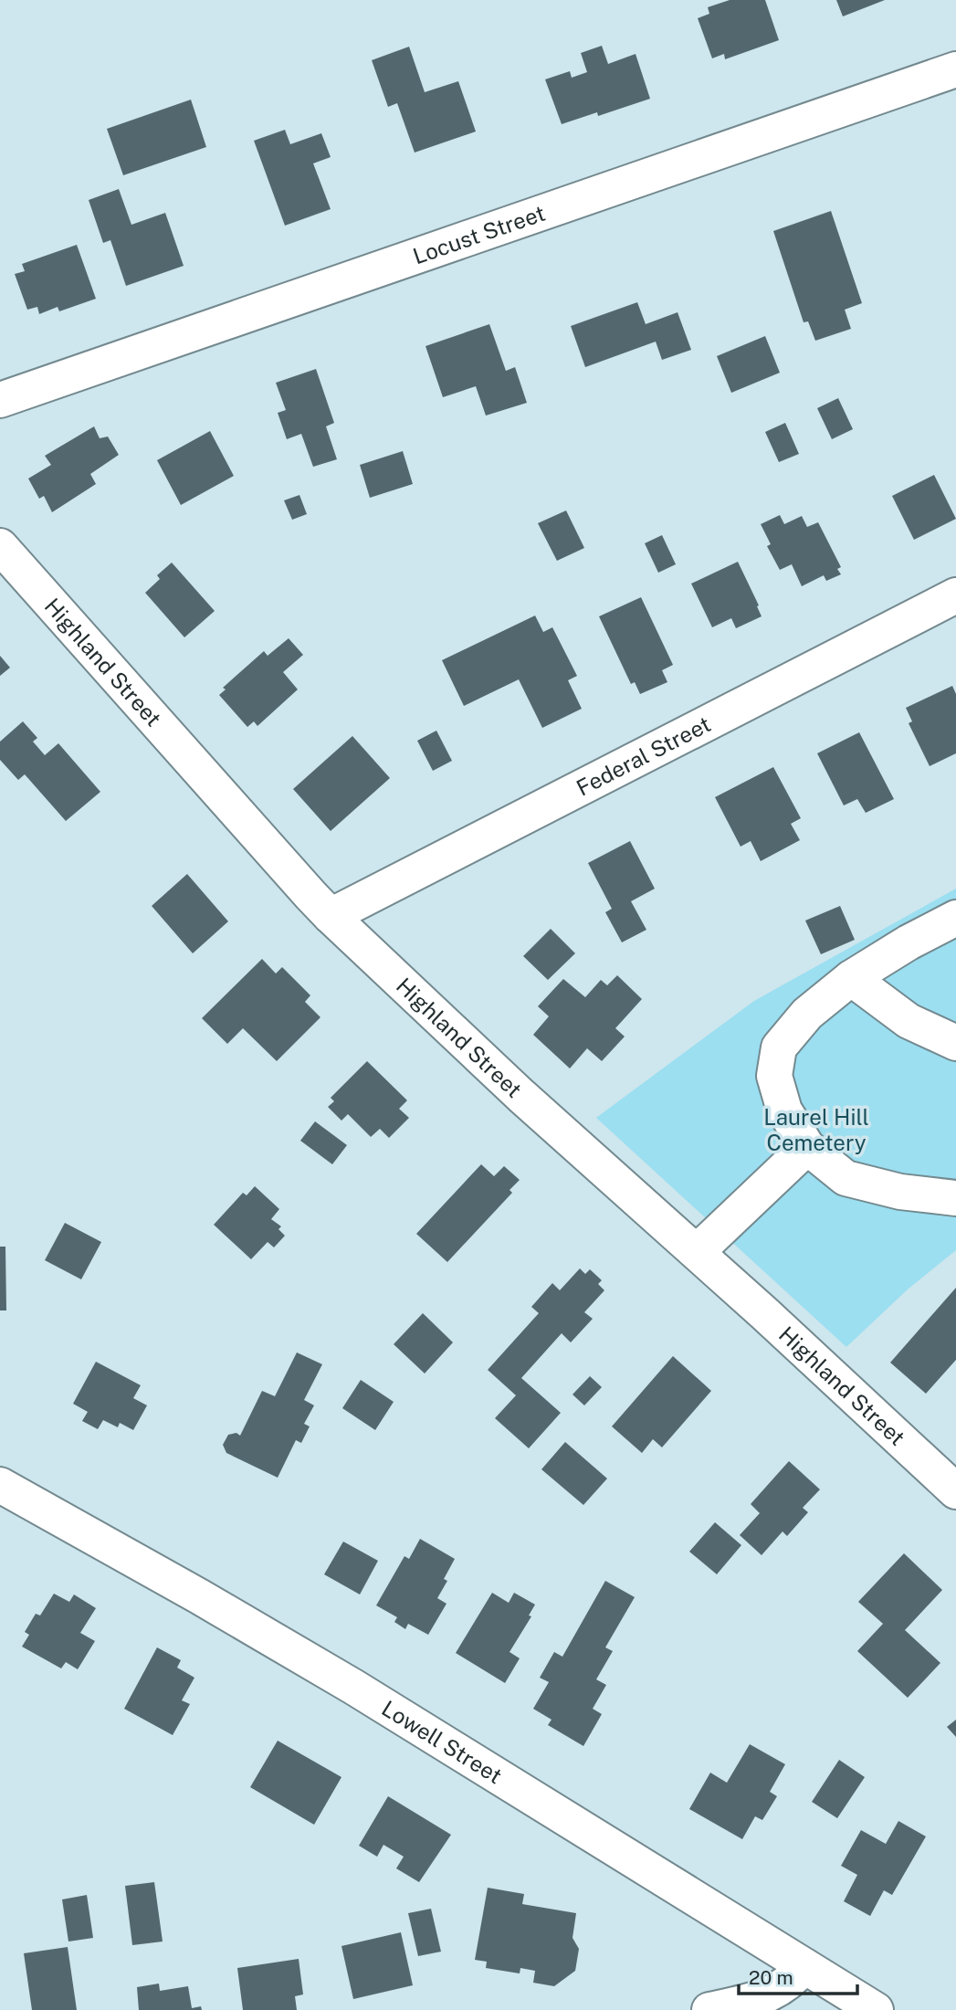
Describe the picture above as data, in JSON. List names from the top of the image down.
{
  "streets": {
    "street": [
      "Locust Street",
      "Highland Street",
      "Federal Street",
      "Lowell Street"
    ]
  },
  "crossings": [
    ["Highland Street", "Federal Street"]
  ],
  "parks": ["Laurel Hill Cemetery"],
  "scale_bar": "20 m"
}
